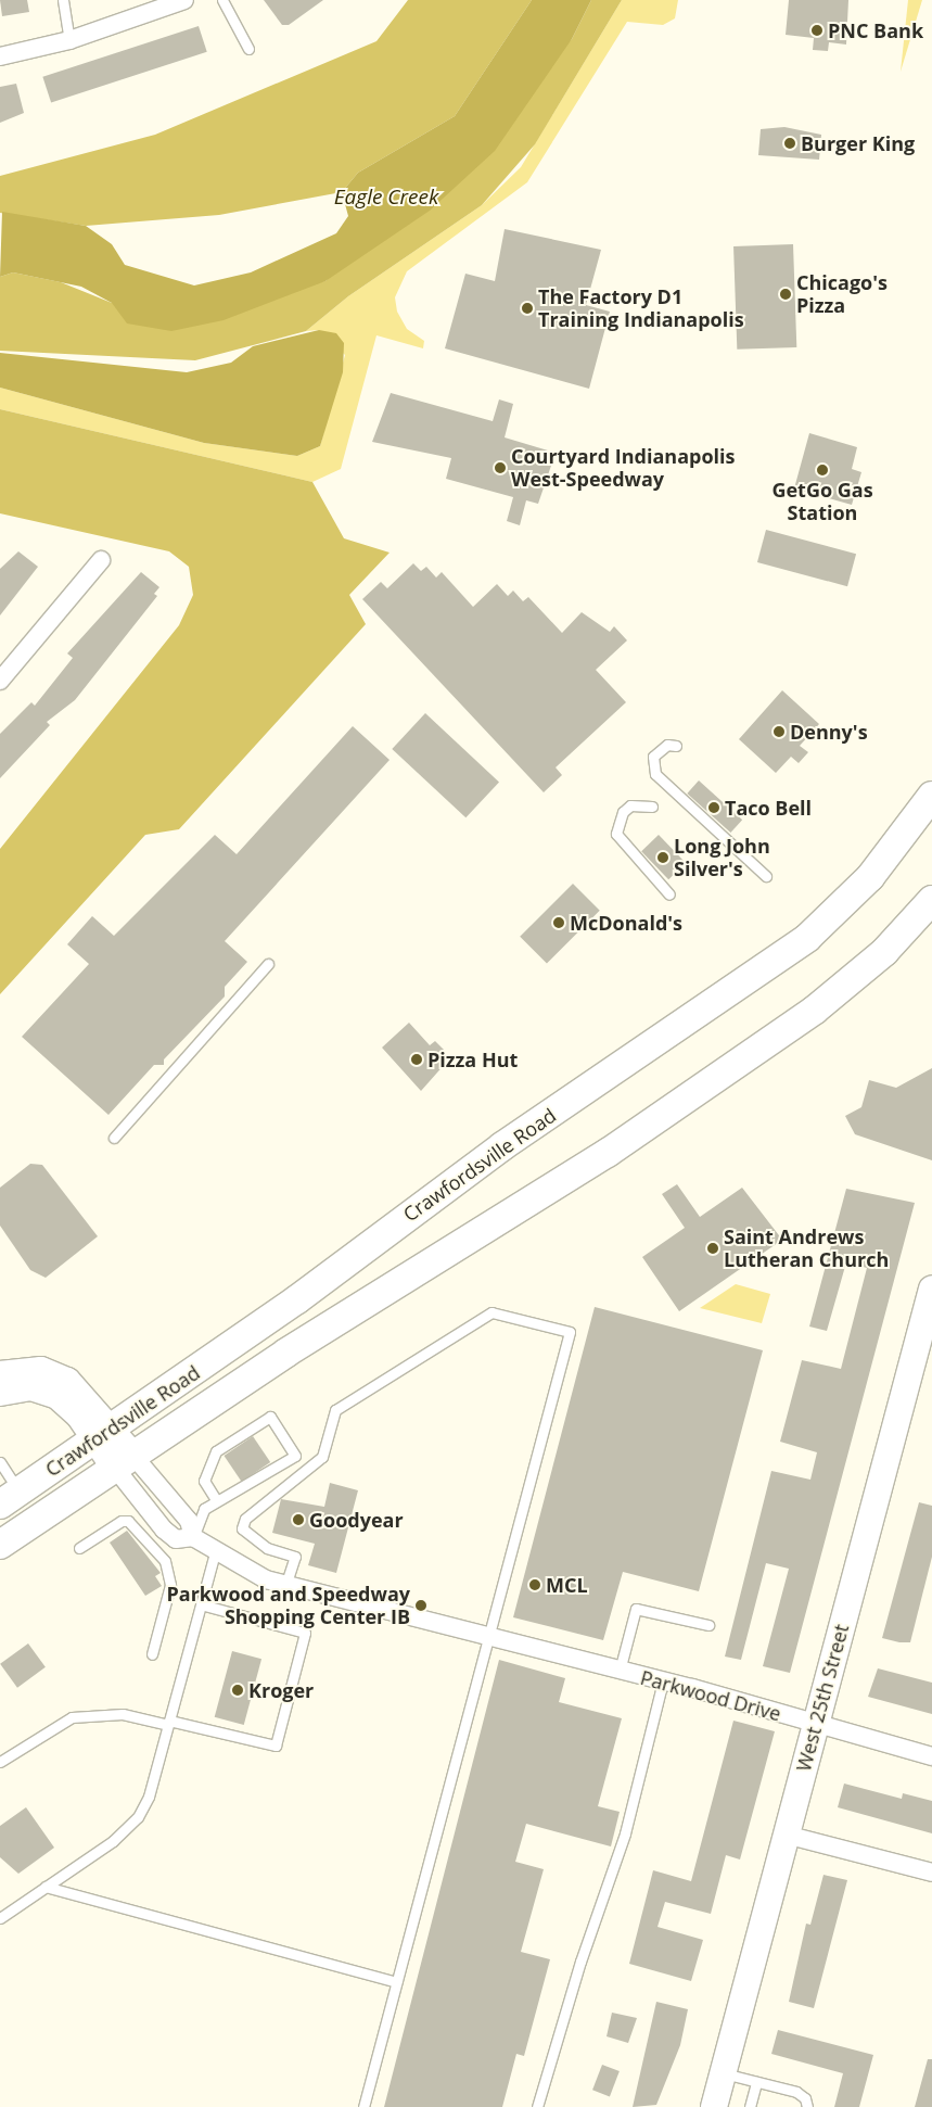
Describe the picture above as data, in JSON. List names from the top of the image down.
{
  "streets": {
    "main road": ["Crawfordsville Road"],
    "street": ["Parkwood Drive", "West 25th Street"]
  },
  "crossings": [
    ["Parkwood Drive", "West 25th Street"]
  ],
  "water": ["Eagle Creek"],
  "places": [
    "PNC Bank",
    "Burger King",
    "Chicago's Pizza",
    "The Factory D1 Training Indianapolis",
    "Courtyard Indianapolis West-Speedway",
    "GetGo Gas Station",
    "Denny's",
    "Taco Bell",
    "Long John Silver's",
    "McDonald's",
    "Pizza Hut",
    "Saint Andrews Lutheran Church",
    "Goodyear",
    "MCL",
    "Parkwood and Speedway Shopping Center IB",
    "Kroger"
  ]
}
